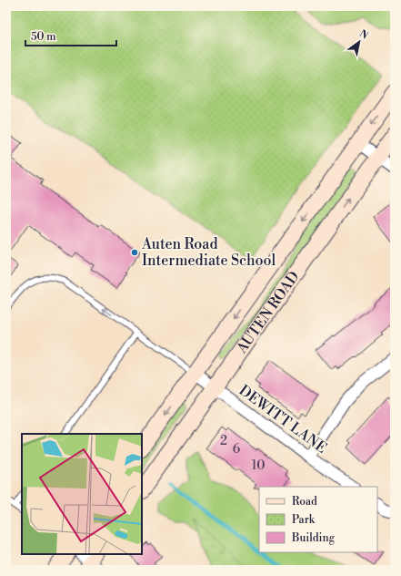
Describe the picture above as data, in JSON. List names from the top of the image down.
{
  "streets": {
    "street": ["AUTEN ROAD", "DEWITT LANE"]
  },
  "crossings": [
    ["AUTEN ROAD", "DEWITT LANE"]
  ],
  "places": ["Auten Road Intermediate School"],
  "house_numbers": ["2", "6", "10"],
  "legend": ["Road", "Park", "Building"],
  "scale_bar": "50 m",
  "north": "top right"
}
